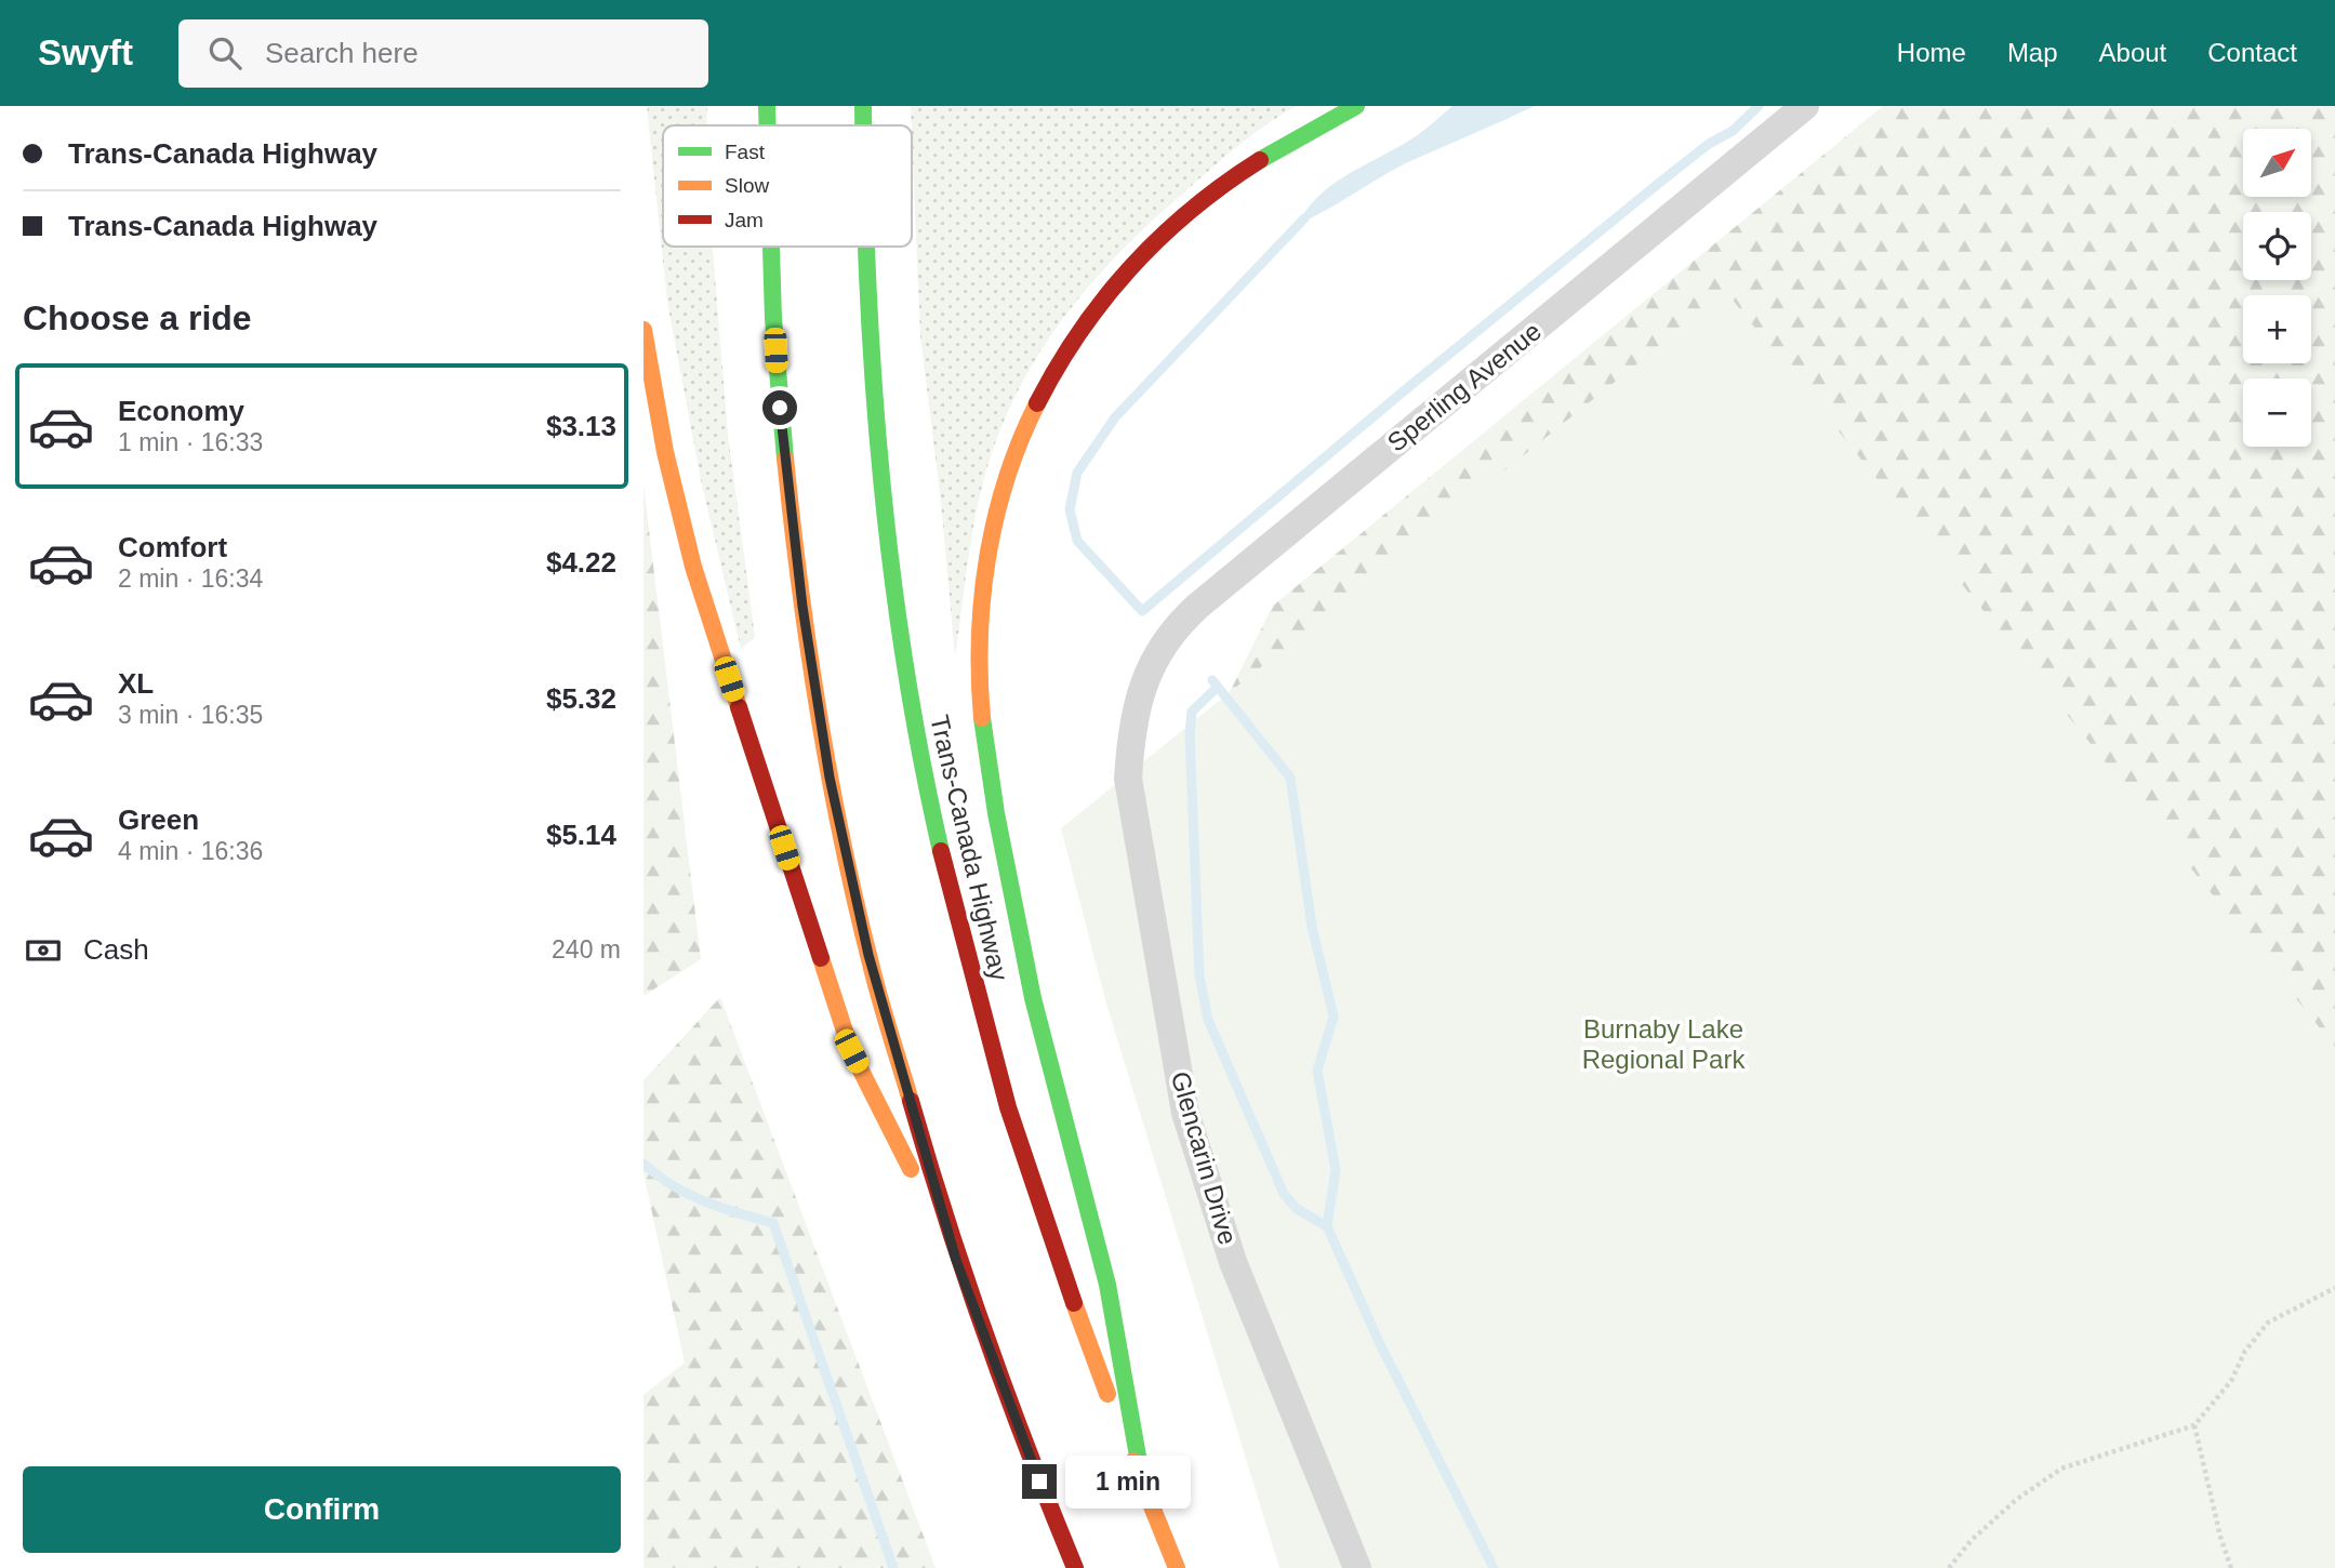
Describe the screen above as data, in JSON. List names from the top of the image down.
{
  "streets": {
    "highway": ["Trans-Canada Highway"],
    "street": ["Sperling Avenue", "Glencarin Drive"]
  },
  "crossings": [
    ["Sperling Avenue", "Glencarin Drive"]
  ],
  "parks": ["Burnaby Lake Regional Park"],
  "legend": ["Fast", "Slow", "Jam"],
  "north": "top right",
  "page": {
    "header": "Swyft",
    "search": "Search here",
    "nav": [
      "Home",
      "Map",
      "About",
      "Contact"
    ],
    "banner": ["Trans-Canada Highway", "Trans-Canada Highway"],
    "map_buttons": ["+", "−"],
    "heading": "Choose a ride",
    "list": [
      {
        "name": "Economy",
        "note": "1 min · 16:33",
        "value": "$3.13"
      },
      {
        "name": "Comfort",
        "note": "2 min · 16:34",
        "value": "$4.22"
      },
      {
        "name": "XL",
        "note": "3 min · 16:35",
        "value": "$5.32"
      },
      {
        "name": "Green",
        "note": "4 min · 16:36",
        "value": "$5.14"
      }
    ],
    "pay": ["Cash", "240 m"],
    "buttons": "Confirm",
    "bubble": "1 min"
  }
}
